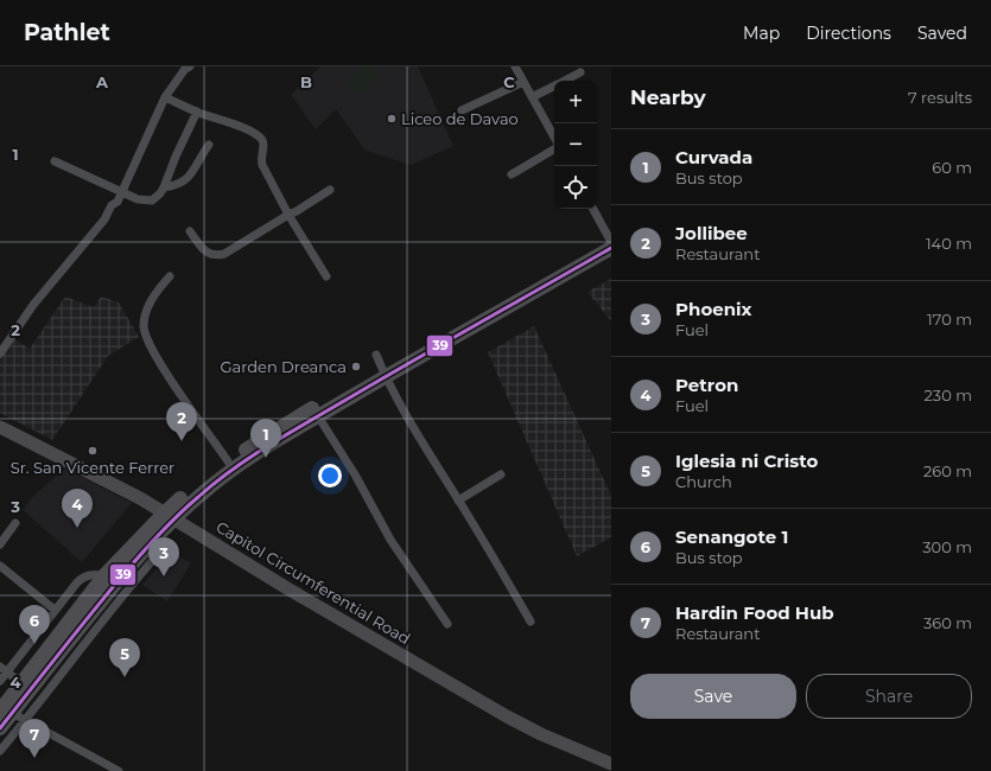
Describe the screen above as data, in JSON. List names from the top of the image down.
{
  "streets": {
    "main road": ["Capitol Circumferential Road"]
  },
  "places": ["Liceo de Davao", "Garden Dreanca", "Sr. San Vicente Ferrer"],
  "lines": ["transit line 39"],
  "page": {
    "header": "Pathlet",
    "nav": ["Map", "Directions", "Saved"],
    "heading": ["Nearby", "7 results"],
    "map_buttons": ["+", "−"],
    "list": [
      {
        "mark": "1",
        "name": "Curvada",
        "note": "Bus stop",
        "value": "60 m"
      },
      {
        "mark": "2",
        "name": "Jollibee",
        "note": "Restaurant",
        "value": "140 m"
      },
      {
        "mark": "3",
        "name": "Phoenix",
        "note": "Fuel",
        "value": "170 m"
      },
      {
        "mark": "4",
        "name": "Petron",
        "note": "Fuel",
        "value": "230 m"
      },
      {
        "mark": "5",
        "name": "Iglesia ni Cristo",
        "note": "Church",
        "value": "260 m"
      },
      {
        "mark": "6",
        "name": "Senangote 1",
        "note": "Bus stop",
        "value": "300 m"
      },
      {
        "mark": "7",
        "name": "Hardin Food Hub",
        "note": "Restaurant",
        "value": "360 m"
      }
    ],
    "pins": [
      "2",
      "1",
      "4",
      "3",
      "6",
      "5",
      "7"
    ],
    "buttons": ["Save", "Share"]
  },
  "grid": {
    "columns": ["A", "B", "C"],
    "rows": [
      "1",
      "2",
      "3",
      "4"
    ]
  }
}
